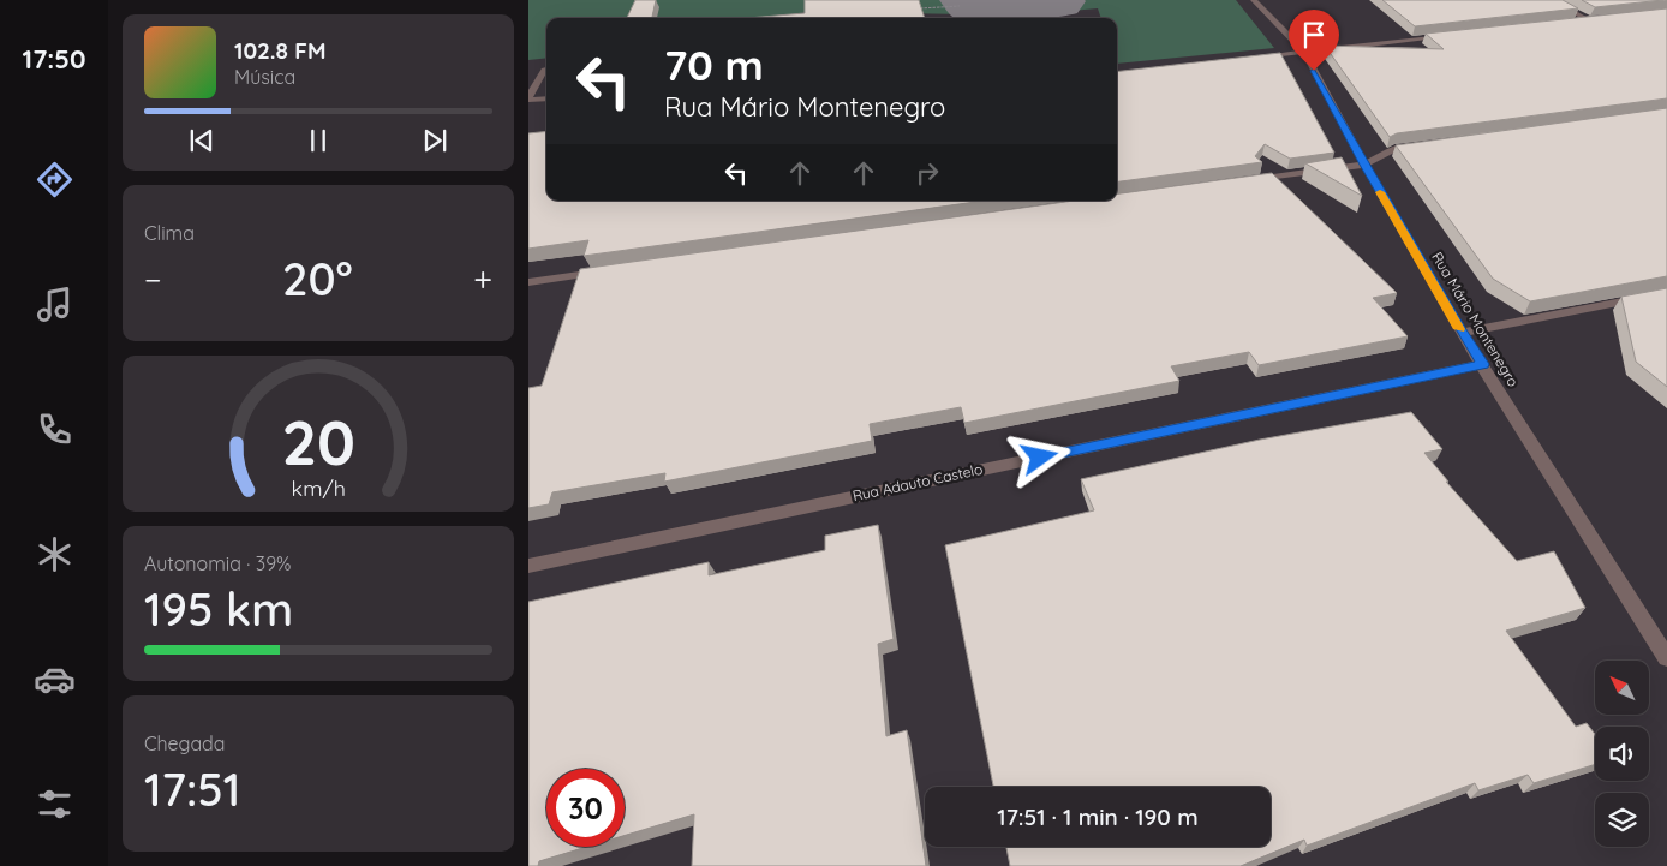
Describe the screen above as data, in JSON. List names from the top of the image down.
{
  "streets": {
    "street": ["Rua Mário Montenegro", "Rua Adauto Castelo"]
  },
  "crossings": [
    ["Rua Mário Montenegro", "Rua Adauto Castelo"]
  ],
  "north": "top left",
  "page": {
    "tabs": "17:50",
    "turn": ["70 m", "Rua Mário Montenegro"],
    "song": ["102.8 FM", "Música"],
    "tile": [
      "Clima",
      ["Autonomia · 39%", "195 km"],
      ["Chegada", "17:51"]
    ],
    "heat": ["−", "20°", "+"],
    "limit": "30",
    "trip": "17:51 · 1 min · 190 m",
    "gauge": ["20", "km/h"]
  }
}
